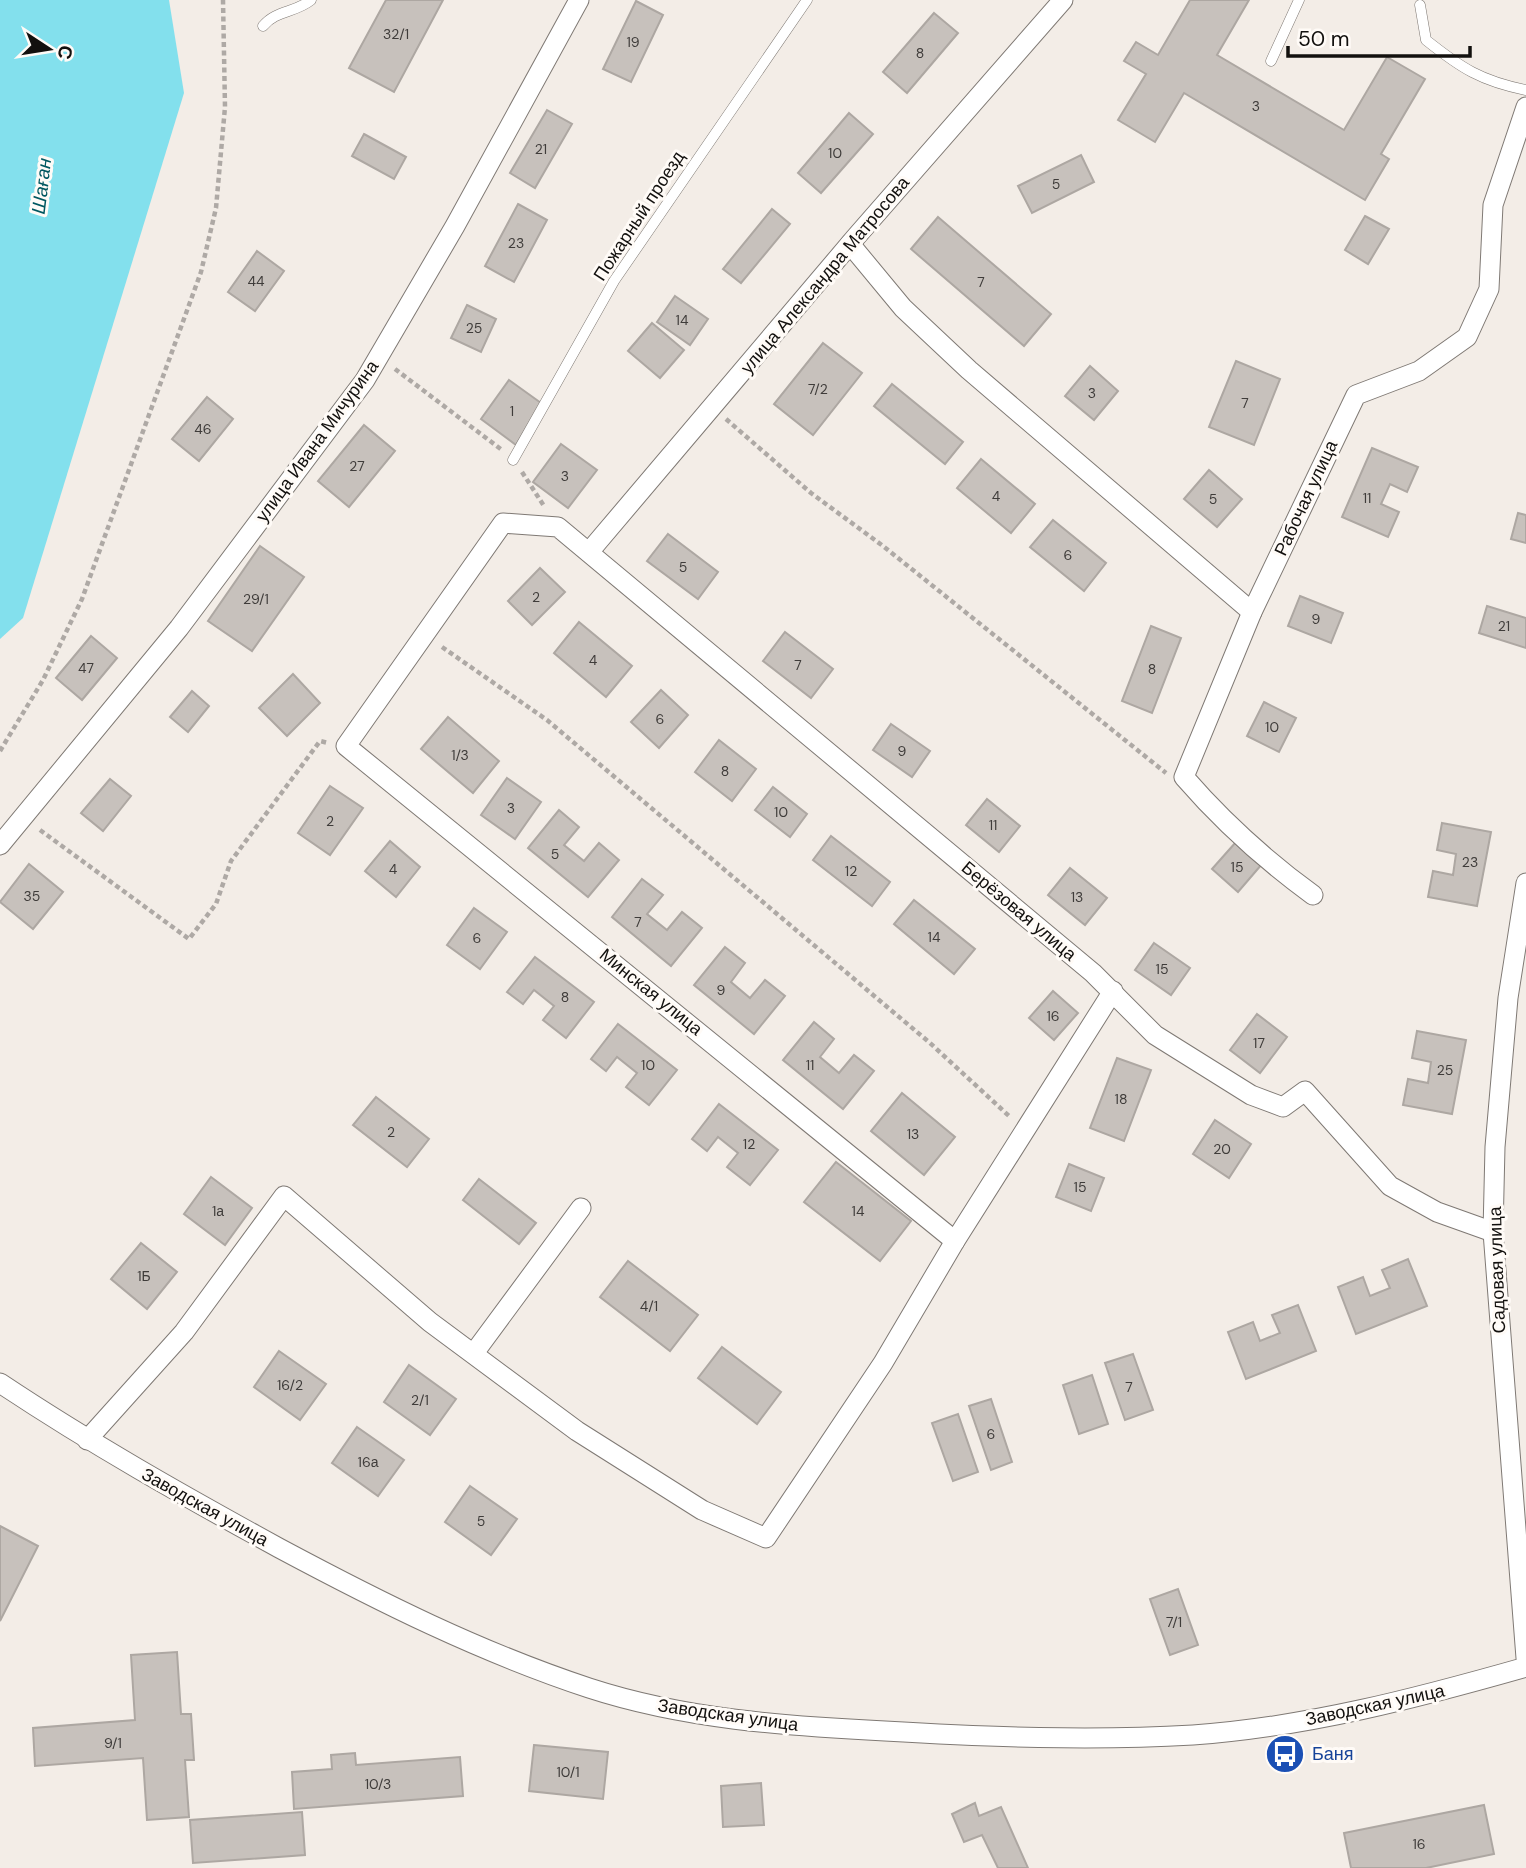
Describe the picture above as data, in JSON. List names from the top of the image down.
{
  "streets": {
    "street": [
      "улица Александра Матросова",
      "улица Ивана Мичурина",
      "Рабочая улица",
      "Берёзовая улица",
      "Минская улица",
      "Садовая улица",
      "Заводская улица"
    ],
    "lane": ["Пожарный проезд"]
  },
  "crossings": [
    ["улица Александра Матросова", "Берёзовая улица"],
    ["Берёзовая улица", "Садовая улица"]
  ],
  "water": ["Шаған"],
  "places": {
    "bus stop": ["Баня"]
  },
  "house_numbers": [
    "32/1",
    "19",
    "8",
    "3",
    "21",
    "10",
    "5",
    "23",
    "44",
    "7",
    "14",
    "25",
    "7/2",
    "3",
    "7",
    "1",
    "46",
    "27",
    "3",
    "4",
    "11",
    "5",
    "6",
    "5",
    "2",
    "29/1",
    "9",
    "21",
    "4",
    "7",
    "47",
    "8",
    "6",
    "10",
    "9",
    "1/3",
    "8",
    "3",
    "10",
    "2",
    "11",
    "5",
    "23",
    "15",
    "4",
    "12",
    "35",
    "13",
    "7",
    "14",
    "6",
    "15",
    "9",
    "8",
    "16",
    "17",
    "10",
    "11",
    "25",
    "18",
    "2",
    "13",
    "12",
    "20",
    "15",
    "1а",
    "14",
    "1Б",
    "4/1",
    "16/2",
    "7",
    "2/1",
    "6",
    "16а",
    "5",
    "7/1",
    "9/1",
    "10/1",
    "10/3",
    "16"
  ],
  "scale_bar": "50 m",
  "north": "right"
}
